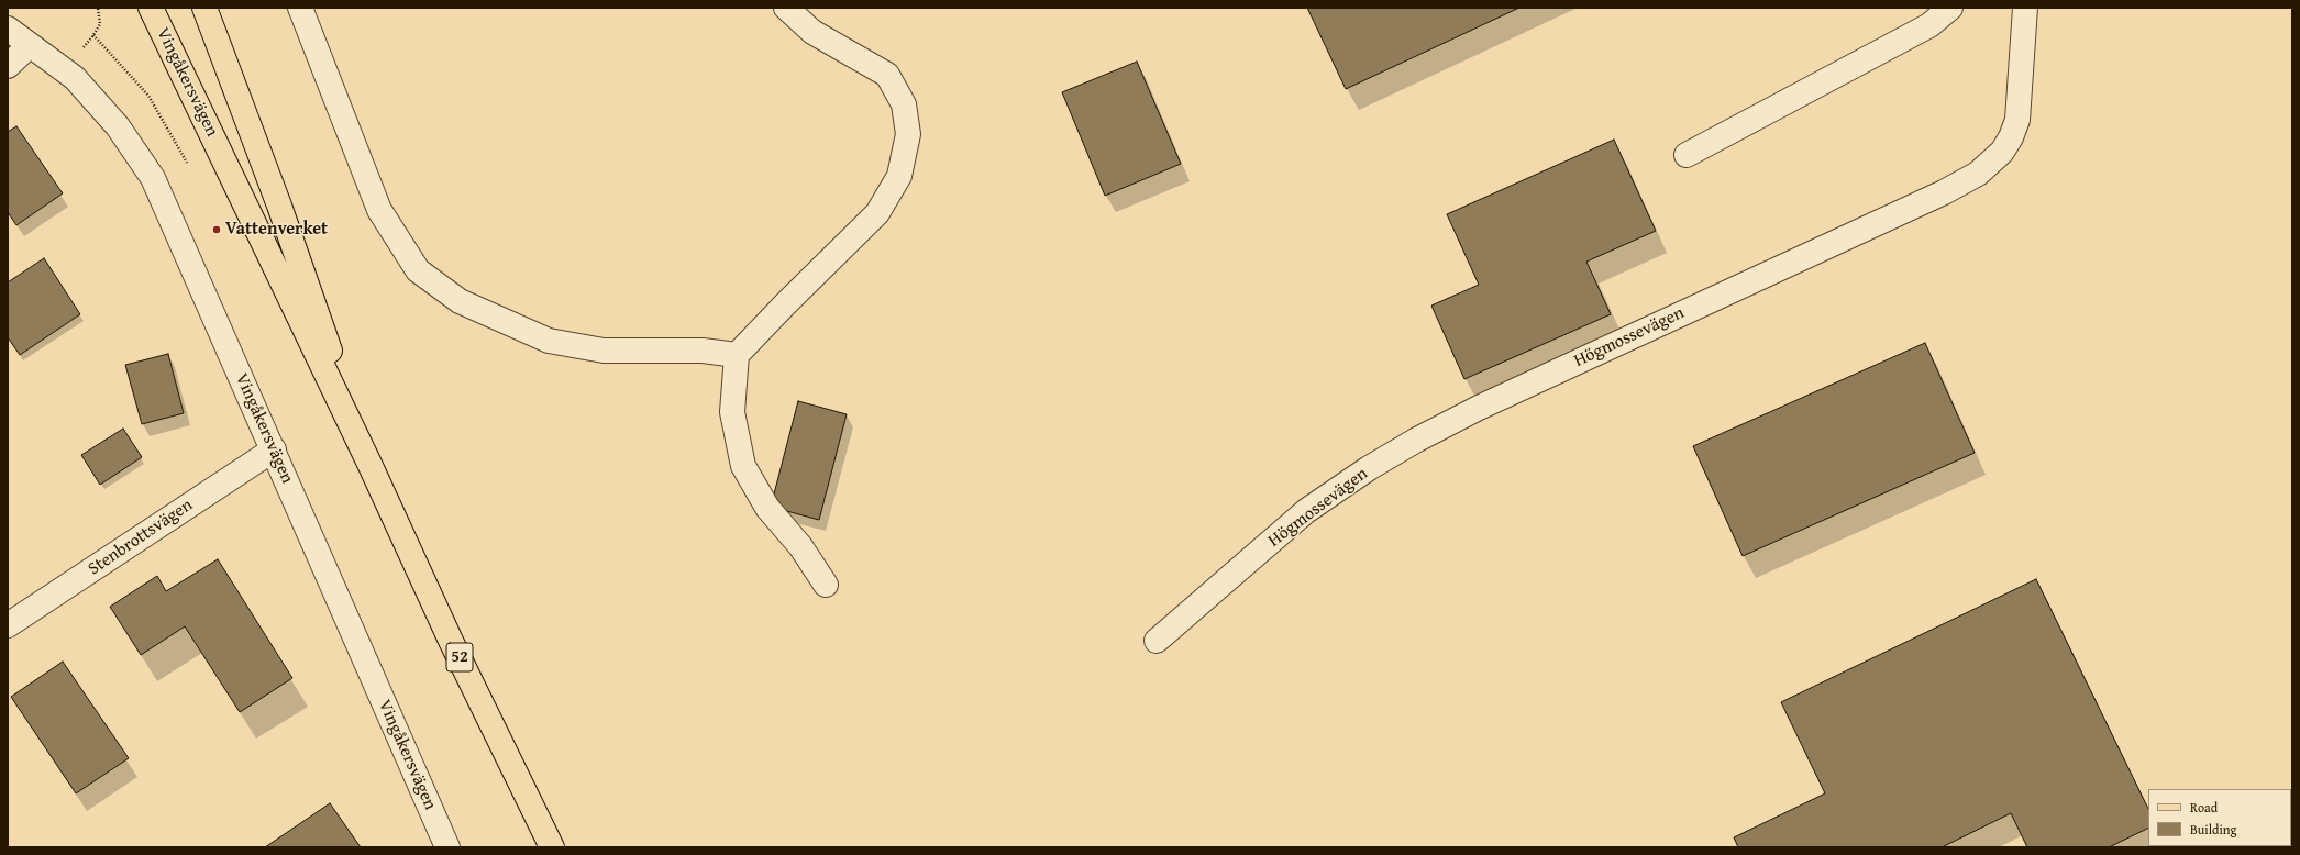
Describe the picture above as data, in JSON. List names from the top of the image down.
{
  "streets": {
    "main road": ["Vingåkersvägen", "52"],
    "street": ["Högmossevägen", "Stenbrottsvägen"]
  },
  "crossings": [
    ["Vingåkersvägen", "Stenbrottsvägen"]
  ],
  "places": ["Vattenverket"],
  "legend": ["Road", "Building"]
}
